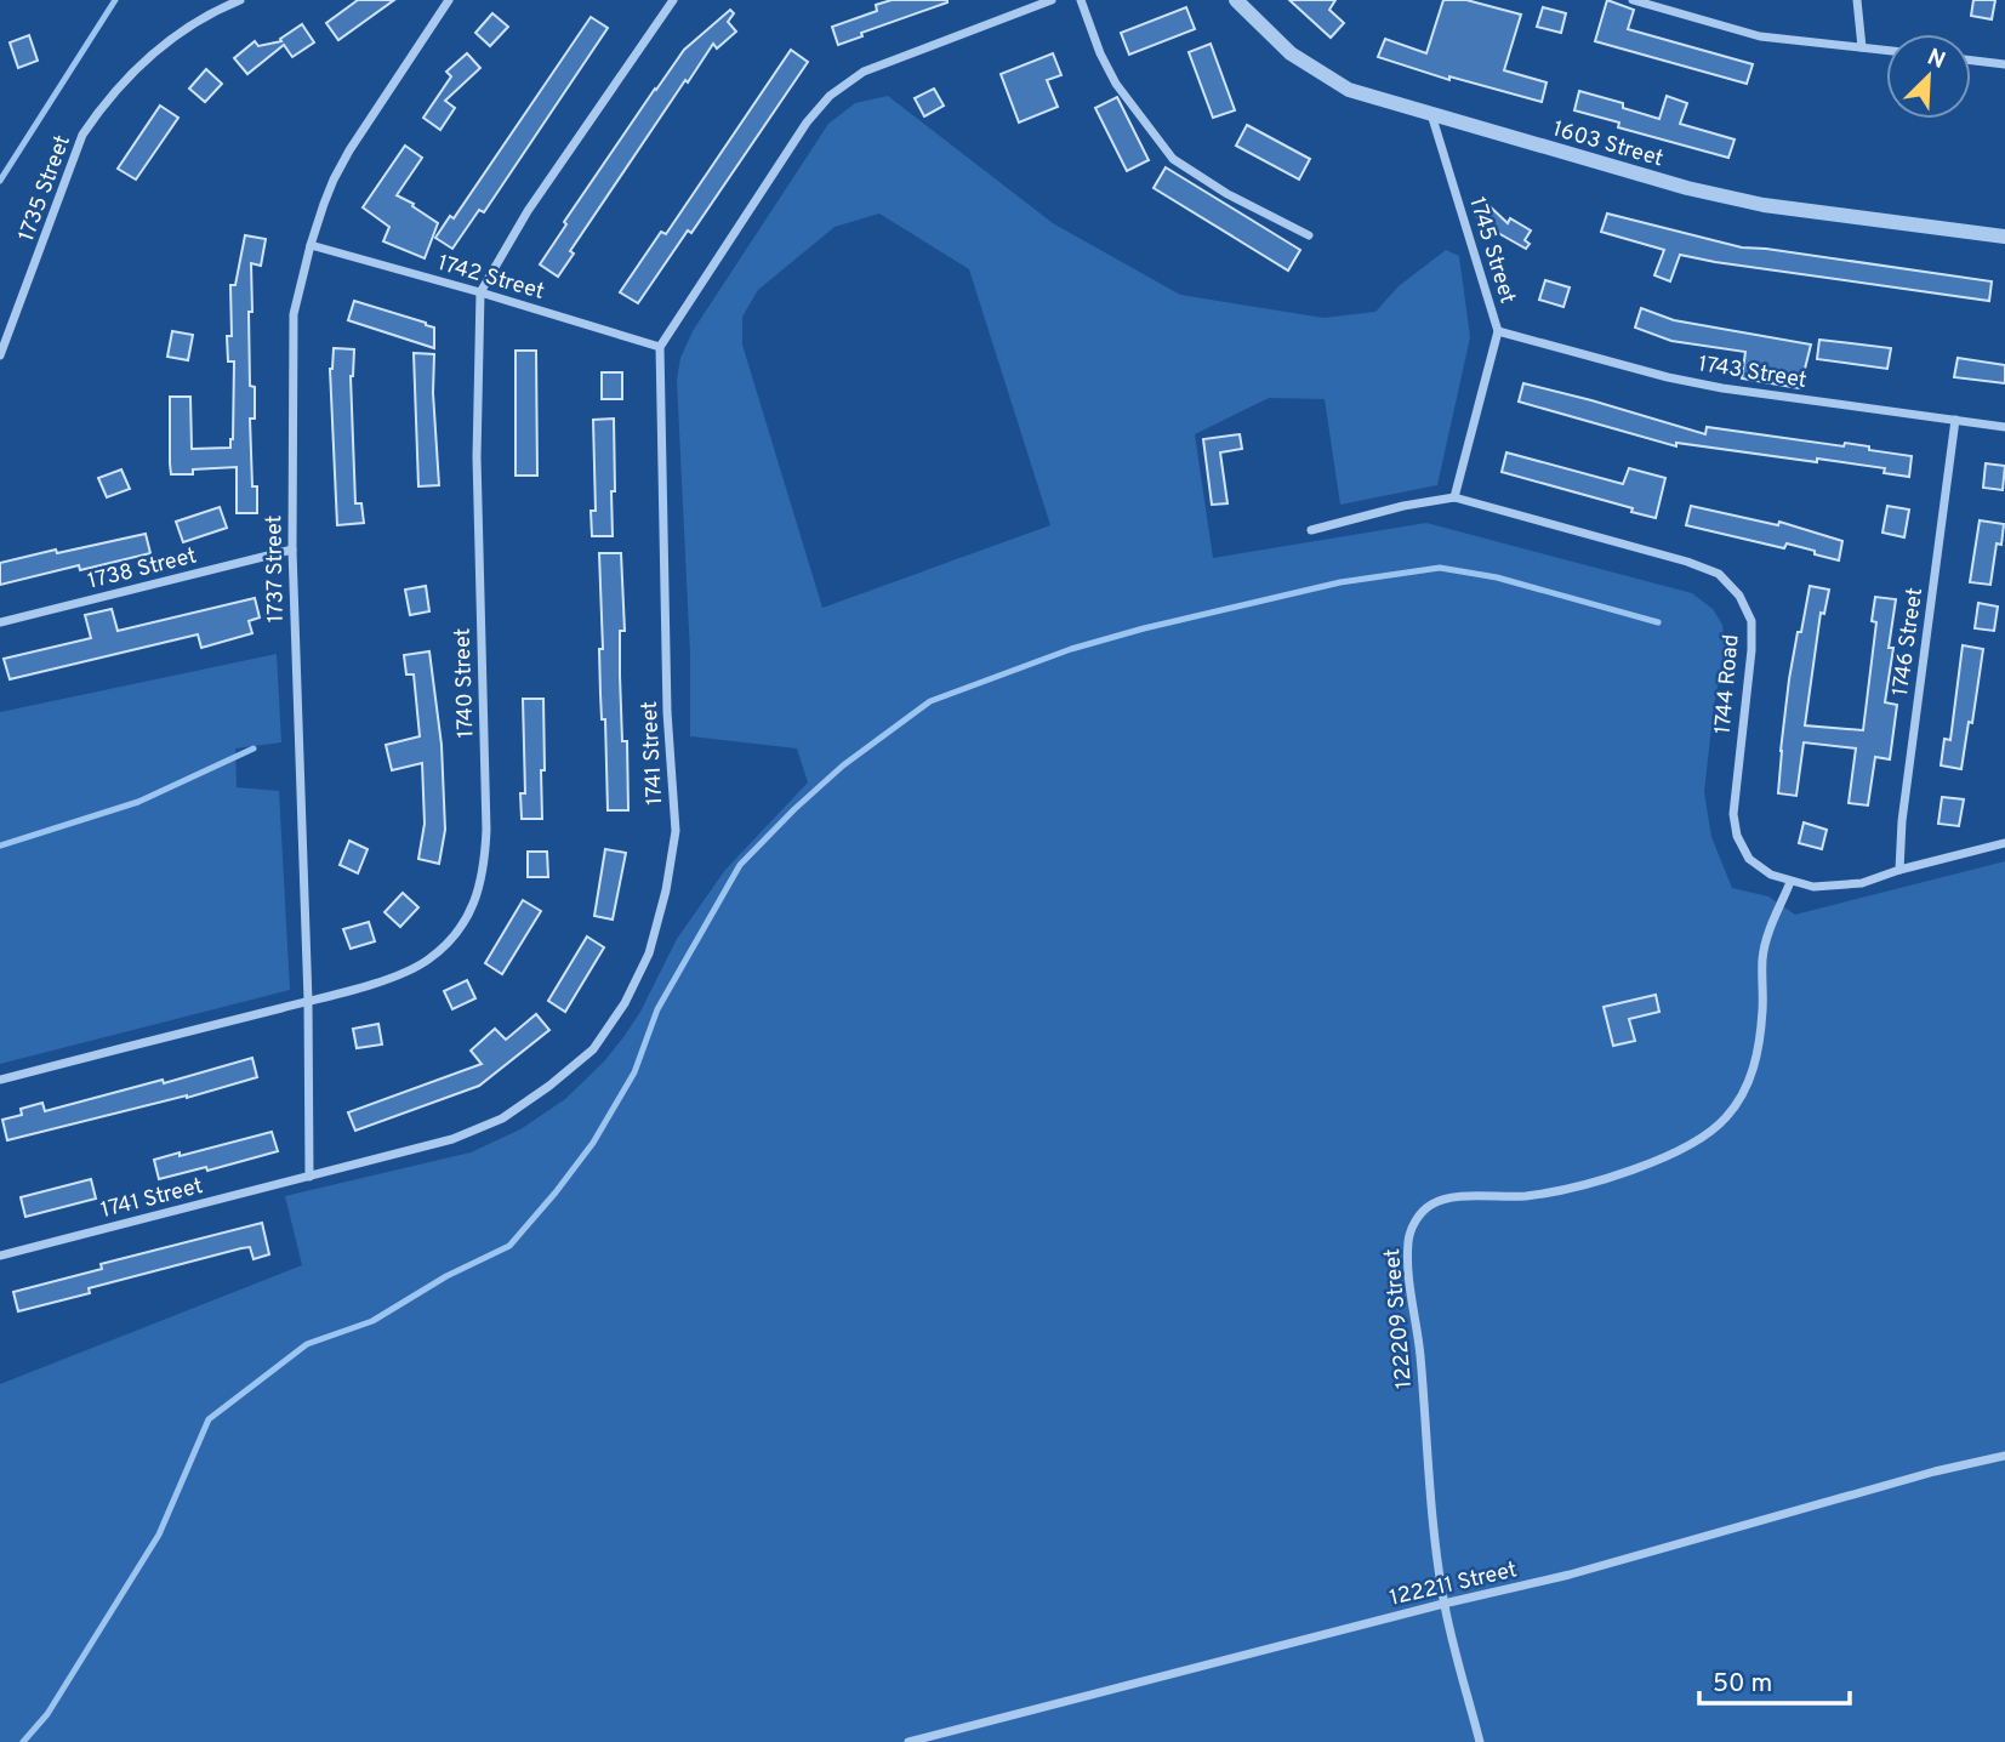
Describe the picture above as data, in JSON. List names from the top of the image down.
{
  "streets": {
    "street": [
      "1603 Street",
      "1735 Street",
      "1745 Street",
      "1742 Street",
      "1743 Street",
      "1738 Street",
      "1737 Street",
      "1746 Street",
      "1740 Street",
      "1744 Road",
      "1741 Street",
      "122209 Street",
      "122211 Street"
    ]
  },
  "crossings": [
    ["1603 Street", "1745 Street"],
    ["1745 Street", "1743 Street"],
    ["1745 Street", "1744 Road"],
    ["1742 Street", "1737 Street"],
    ["1742 Street", "1740 Street"],
    ["1742 Street", "1741 Street"],
    ["1743 Street", "1746 Street"],
    ["1738 Street", "1737 Street"],
    ["1737 Street", "1740 Street"],
    ["1737 Street", "1741 Street"],
    ["1746 Street", "1744 Road"],
    ["1744 Road", "122209 Street"],
    ["122209 Street", "122211 Street"]
  ],
  "scale_bar": "50 m",
  "north": "top right"
}
